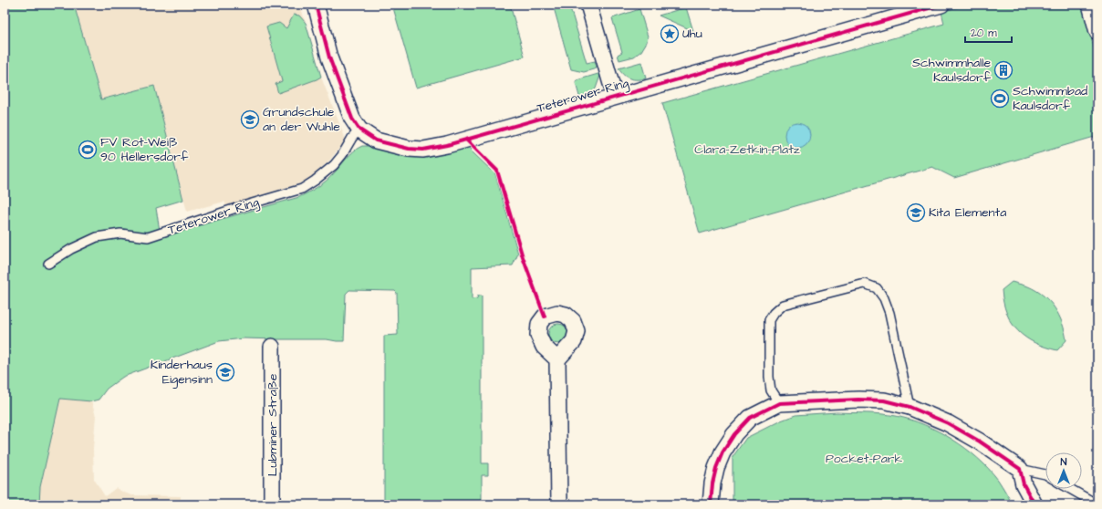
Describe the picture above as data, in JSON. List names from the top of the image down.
{
  "streets": {
    "street": ["Teterower Ring", "Lubminer Straße"]
  },
  "parks": ["Clara-Zetkin-Platz", "Pocket-Park"],
  "places": {
    "place": ["Uhu"],
    "building": ["Schwimmhalle Kaulsdorf"],
    "sports": ["Schwimmbad Kaulsdorf", "FV Rot-Weiß 90 Hellersdorf"],
    "school or university": ["Grundschule an der Wuhle", "Kita Elementa", "Kinderhaus Eigensinn"]
  },
  "scale_bar": "20 m",
  "north": "top"
}
